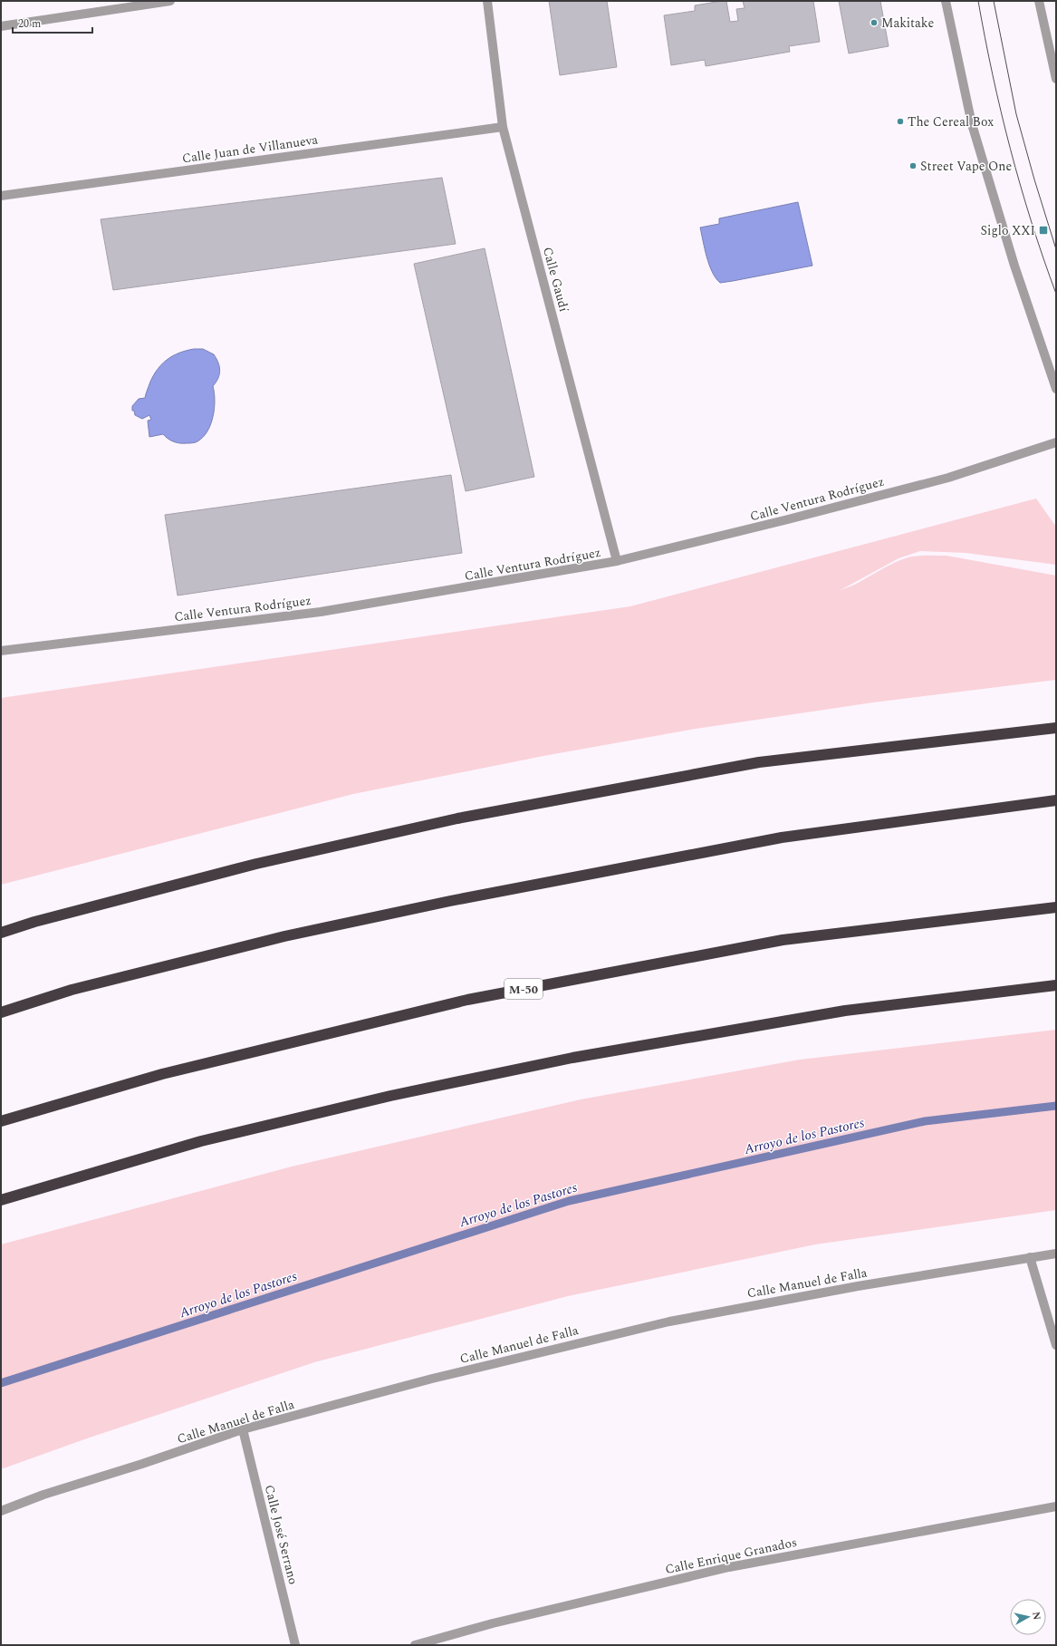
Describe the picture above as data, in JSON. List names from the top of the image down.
{
  "streets": {
    "highway": ["M-50"],
    "street": [
      "Calle Juan de Villanueva",
      "Calle Gaudí",
      "Calle Ventura Rodríguez",
      "Calle Manuel de Falla",
      "Calle José Serrano",
      "Calle Enrique Granados"
    ]
  },
  "crossings": [
    ["Calle Juan de Villanueva", "Calle Gaudí"],
    ["Calle Gaudí", "Calle Ventura Rodríguez"],
    ["Calle Manuel de Falla", "Calle José Serrano"]
  ],
  "water": ["Arroyo de los Pastores"],
  "places": {
    "other": ["Makitake", "The Cereal Box", "Street Vape One"],
    "transit": ["Siglo XXI"]
  },
  "scale_bar": "20 m",
  "north": "right"
}
